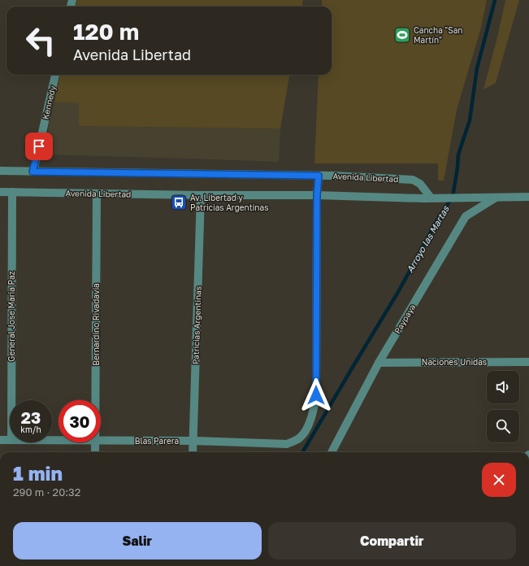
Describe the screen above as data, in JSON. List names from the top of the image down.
{
  "streets": {
    "street": [
      "Kennedy",
      "Avenida Libertad",
      "General Jose Maria Paz",
      "Paypaya",
      "Bernardino Rivadavia",
      "Patricias Argentinas",
      "Naciones Unidas",
      "Blas Parera"
    ]
  },
  "crossings": [
    ["Kennedy", "Avenida Libertad"],
    ["Avenida Libertad", "General Jose Maria Paz"],
    ["Avenida Libertad", "Paypaya"],
    ["Avenida Libertad", "Bernardino Rivadavia"],
    ["Avenida Libertad", "Patricias Argentinas"],
    ["Avenida Libertad", "Blas Parera"],
    ["Paypaya", "Naciones Unidas"],
    ["Patricias Argentinas", "Blas Parera"]
  ],
  "water": ["Arroyo las Martas"],
  "places": {
    "sports": ["Cancha \"San Martín\""],
    "bus stop": ["Av. Libertad y Patricias Argentinas"]
  },
  "page": {
    "turn": ["120 m", "Avenida Libertad"],
    "speed": "23 km/h",
    "limit": "30",
    "heading": ["1 min", "290 m · 20:32"],
    "buttons": ["Salir", "Compartir"]
  }
}
